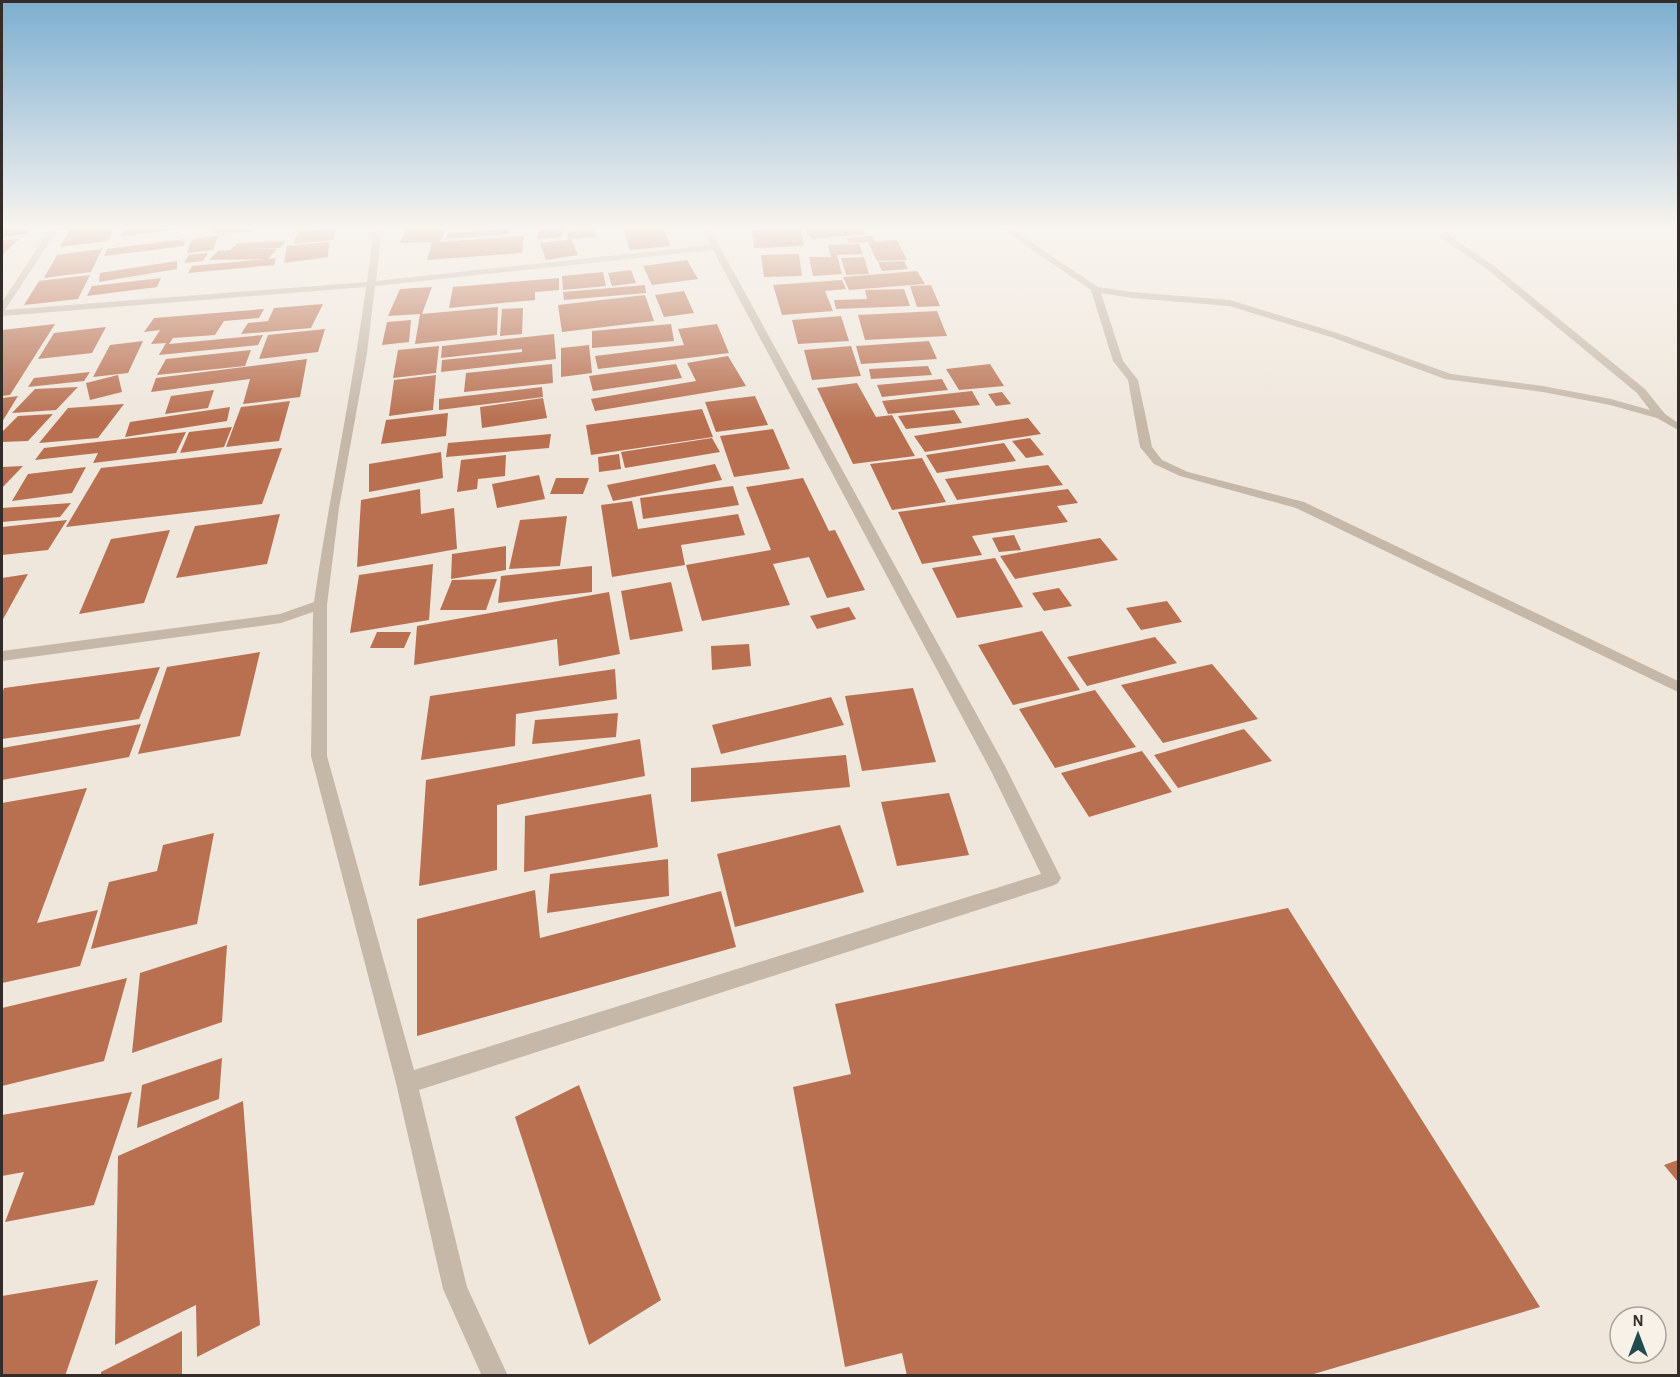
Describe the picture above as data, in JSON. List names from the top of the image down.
{
  "north": "top"
}
